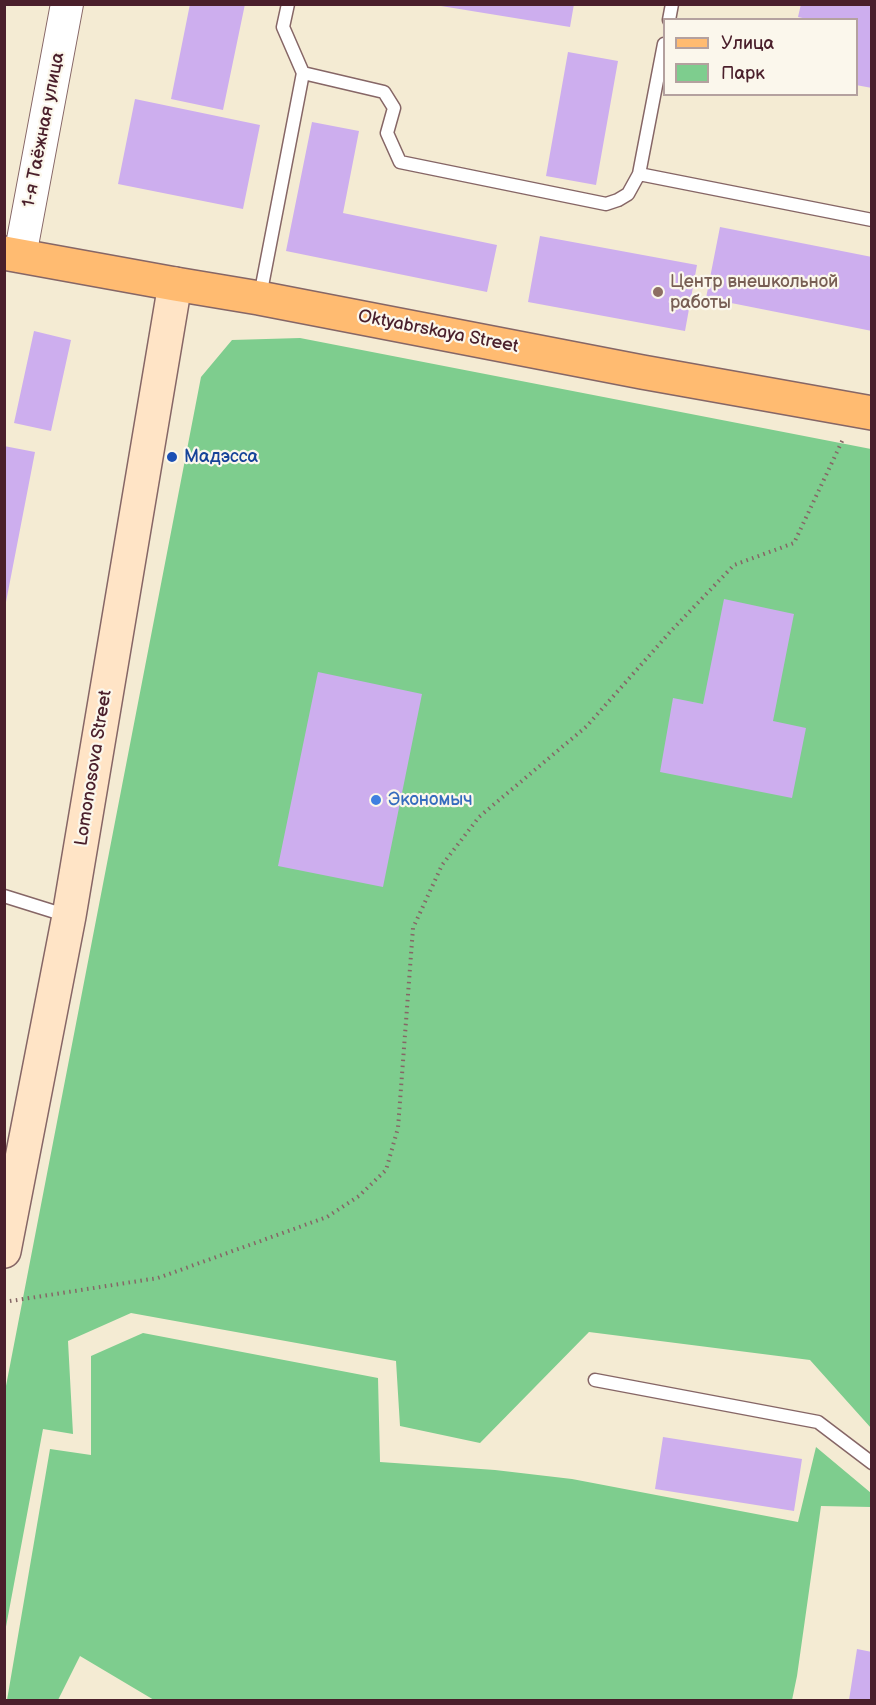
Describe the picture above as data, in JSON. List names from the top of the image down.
{
  "streets": {
    "main road": ["Oktyabrskaya Street", "Lomonosova Street"],
    "street": ["1-я Таёжная улица"]
  },
  "crossings": [
    ["1-я Таёжная улица", "Oktyabrskaya Street"],
    ["Oktyabrskaya Street", "Lomonosova Street"]
  ],
  "places": ["Центр внешкольной работы", "Мадэсса", "Экономыч"],
  "legend": ["Улица", "Парк"]
}
